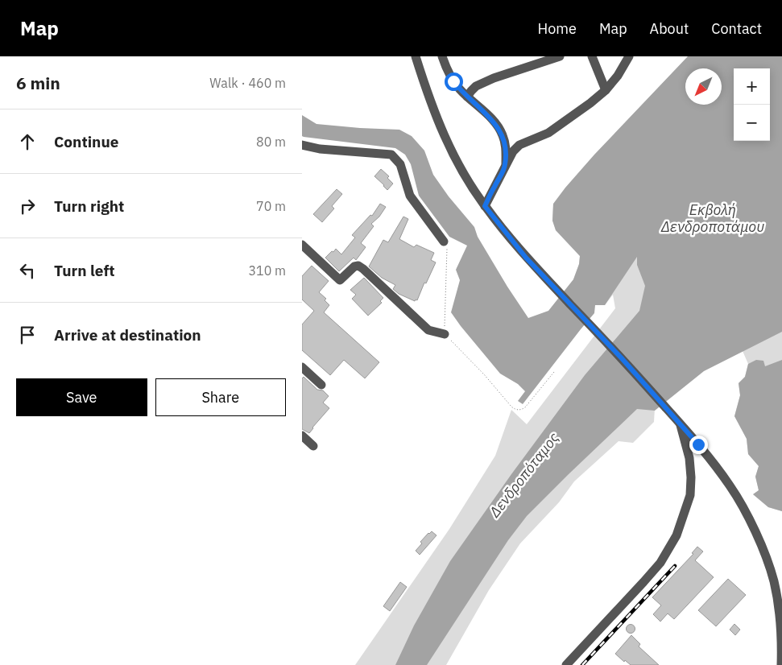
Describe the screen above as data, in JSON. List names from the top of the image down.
{
  "water": ["Εκβολή Δενδροποτάμου", "Δενδροπόταμος"],
  "north": "bottom left",
  "page": {
    "header": "Map",
    "nav": [
      "Home",
      "Map",
      "About",
      "Contact"
    ],
    "heading": ["6 min", "Walk · 460 m"],
    "map_buttons": ["+", "−"],
    "list": [
      ["Continue", "80 m"],
      ["Turn right", "70 m"],
      ["Turn left", "310 m"],
      "Arrive at destination"
    ],
    "buttons": ["Save", "Share"]
  }
}
